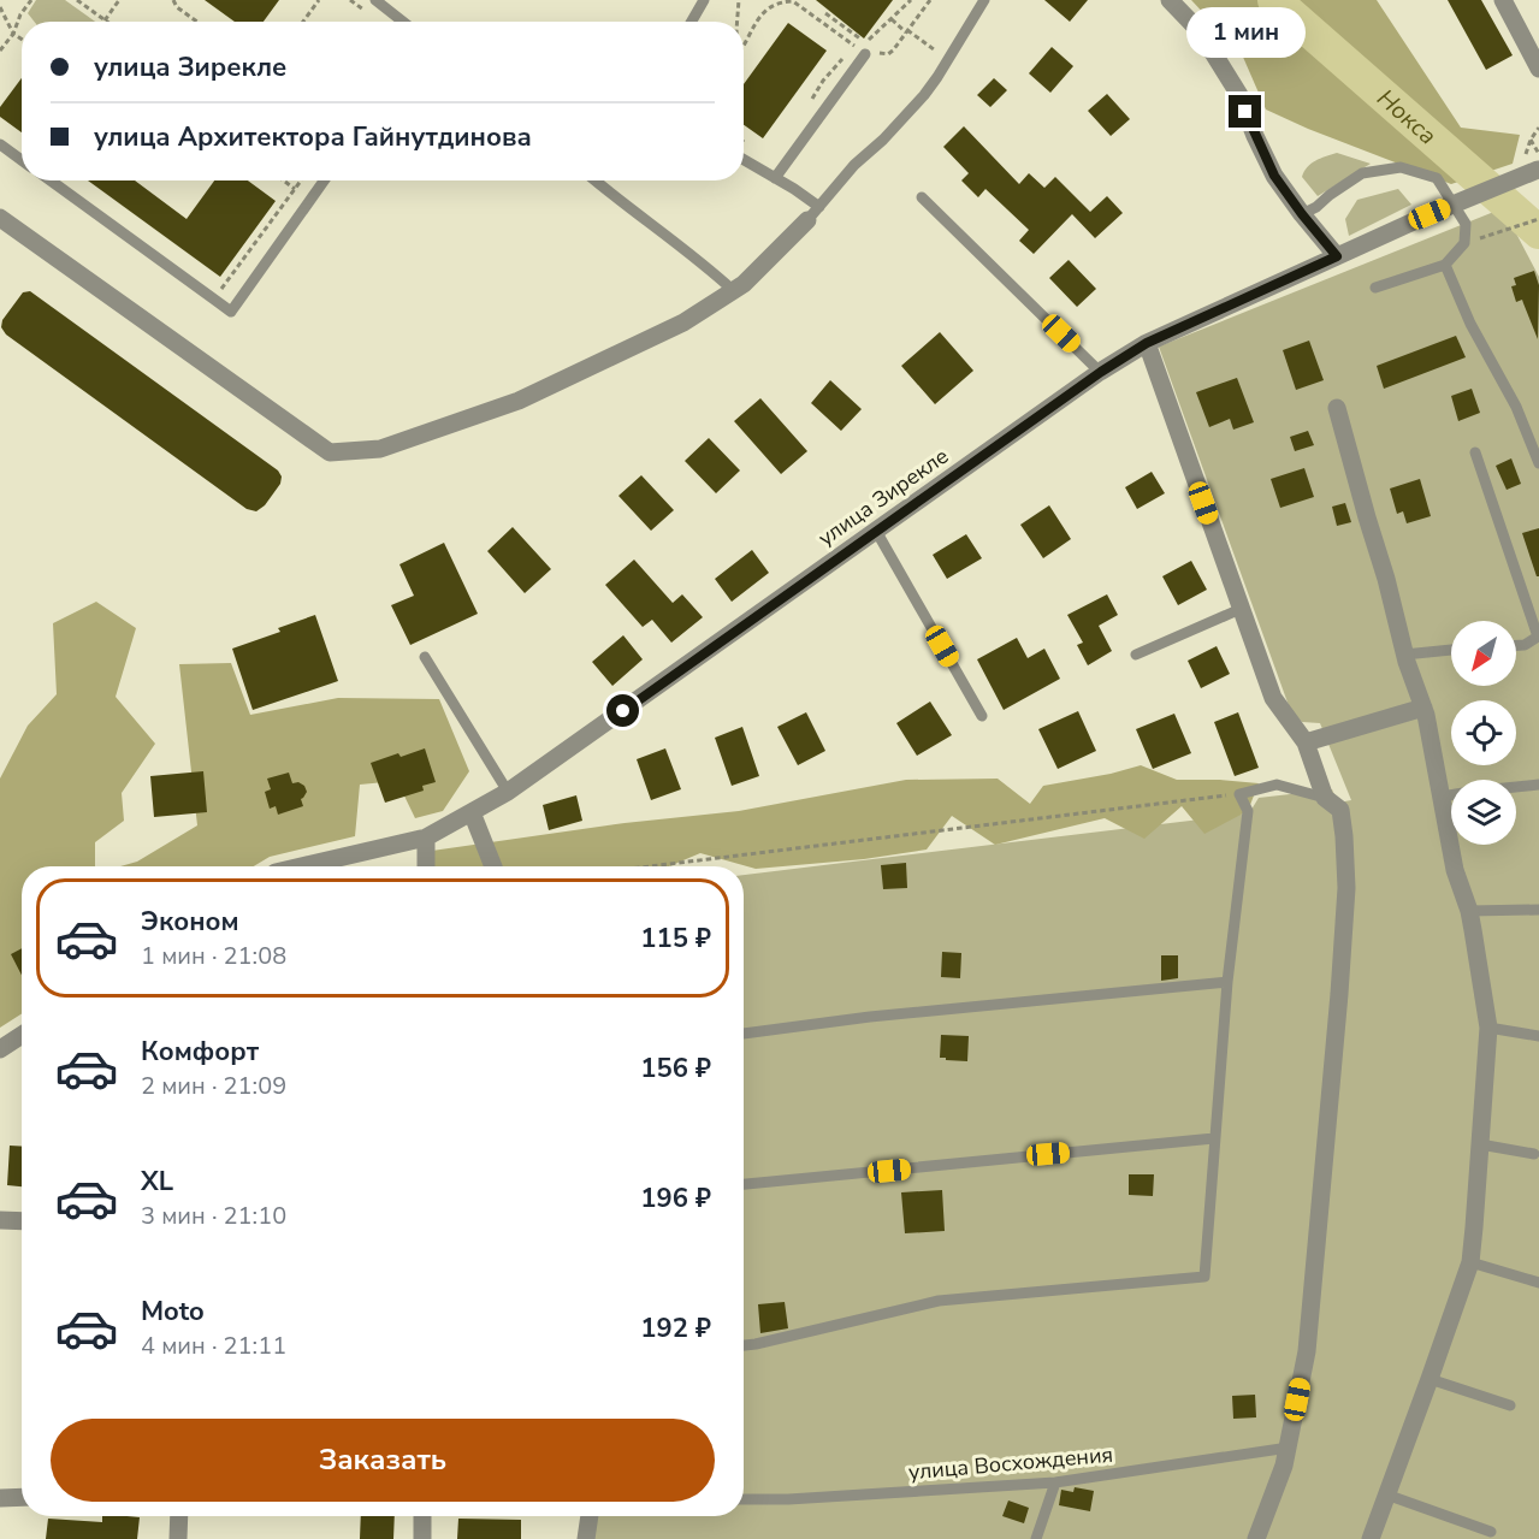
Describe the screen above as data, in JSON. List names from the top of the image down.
{
  "streets": {
    "street": ["улица Зирекле"],
    "lane": ["улица Восхождения"]
  },
  "water": ["Нокса"],
  "north": "bottom left",
  "page": {
    "bubble": "1 мин",
    "banner": ["улица Зирекле", "улица Архитектора Гайнутдинова"],
    "list": [
      {
        "name": "Эконом",
        "note": "1 мин · 21:08",
        "value": "115 ₽"
      },
      {
        "name": "Комфорт",
        "note": "2 мин · 21:09",
        "value": "156 ₽"
      },
      {
        "name": "XL",
        "note": "3 мин · 21:10",
        "value": "196 ₽"
      },
      {
        "name": "Moto",
        "note": "4 мин · 21:11",
        "value": "192 ₽"
      }
    ],
    "buttons": "Заказать"
  }
}
